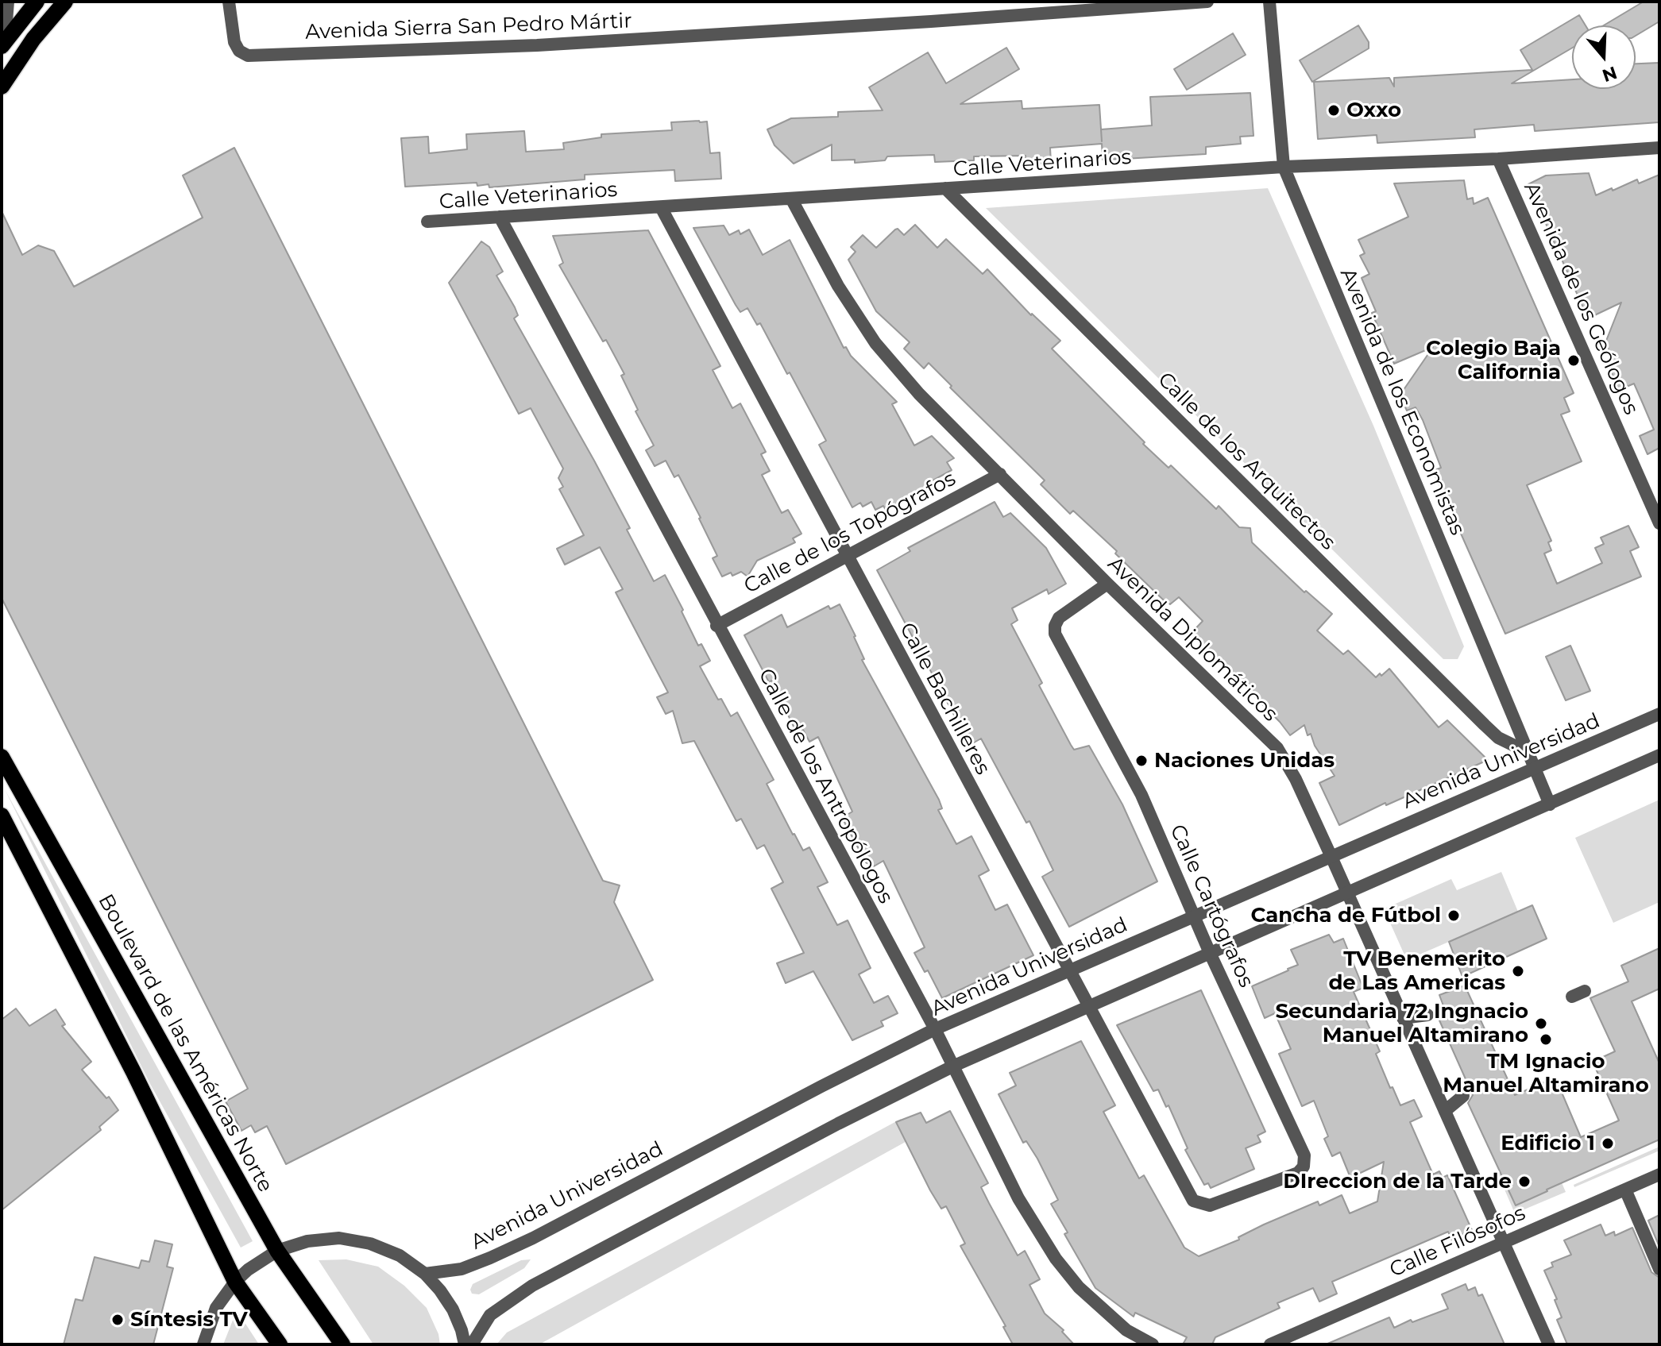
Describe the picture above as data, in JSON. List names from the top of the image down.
{
  "streets": {
    "main road": ["Boulevard de las Américas Norte"],
    "street": [
      "Avenida Sierra San Pedro Mártir",
      "Calle Veterinarios",
      "Avenida de los Geólogos",
      "Avenida de los Economistas",
      "Calle de los Arquitectos",
      "Calle de los Topógrafos",
      "Avenida Diplomáticos",
      "Calle Bachilleres",
      "Avenida Universidad",
      "Calle de los Antropólogos",
      "Calle Cartógrafos",
      "Calle Filósofos"
    ]
  },
  "crossings": [
    ["Calle Veterinarios", "Avenida de los Geólogos"],
    ["Calle Veterinarios", "Avenida de los Economistas"],
    ["Calle Veterinarios", "Calle de los Arquitectos"],
    ["Calle Veterinarios", "Avenida Diplomáticos"],
    ["Calle Veterinarios", "Calle Bachilleres"],
    ["Calle Veterinarios", "Calle de los Antropólogos"],
    ["Avenida de los Economistas", "Calle de los Arquitectos"],
    ["Avenida de los Economistas", "Avenida Universidad"],
    ["Calle de los Topógrafos", "Avenida Diplomáticos"],
    ["Calle de los Topógrafos", "Calle Bachilleres"],
    ["Calle de los Topógrafos", "Calle de los Antropólogos"],
    ["Avenida Diplomáticos", "Avenida Universidad"],
    ["Avenida Diplomáticos", "Calle Cartógrafos"],
    ["Avenida Diplomáticos", "Calle Filósofos"],
    ["Calle Bachilleres", "Avenida Universidad"],
    ["Calle Bachilleres", "Calle Cartógrafos"],
    ["Avenida Universidad", "Calle de los Antropólogos"],
    ["Avenida Universidad", "Calle Cartógrafos"]
  ],
  "places": [
    "Oxxo",
    "Colegio Baja California",
    "Naciones Unidas",
    "Cancha de Fútbol",
    "TV Benemerito de Las Americas",
    "Secundaria 72 Ingnacio Manuel Altamirano",
    "TM Ignacio Manuel Altamirano",
    "Edificio 1",
    "DIreccion de la Tarde",
    "Síntesis TV"
  ],
  "north": "bottom"
}
